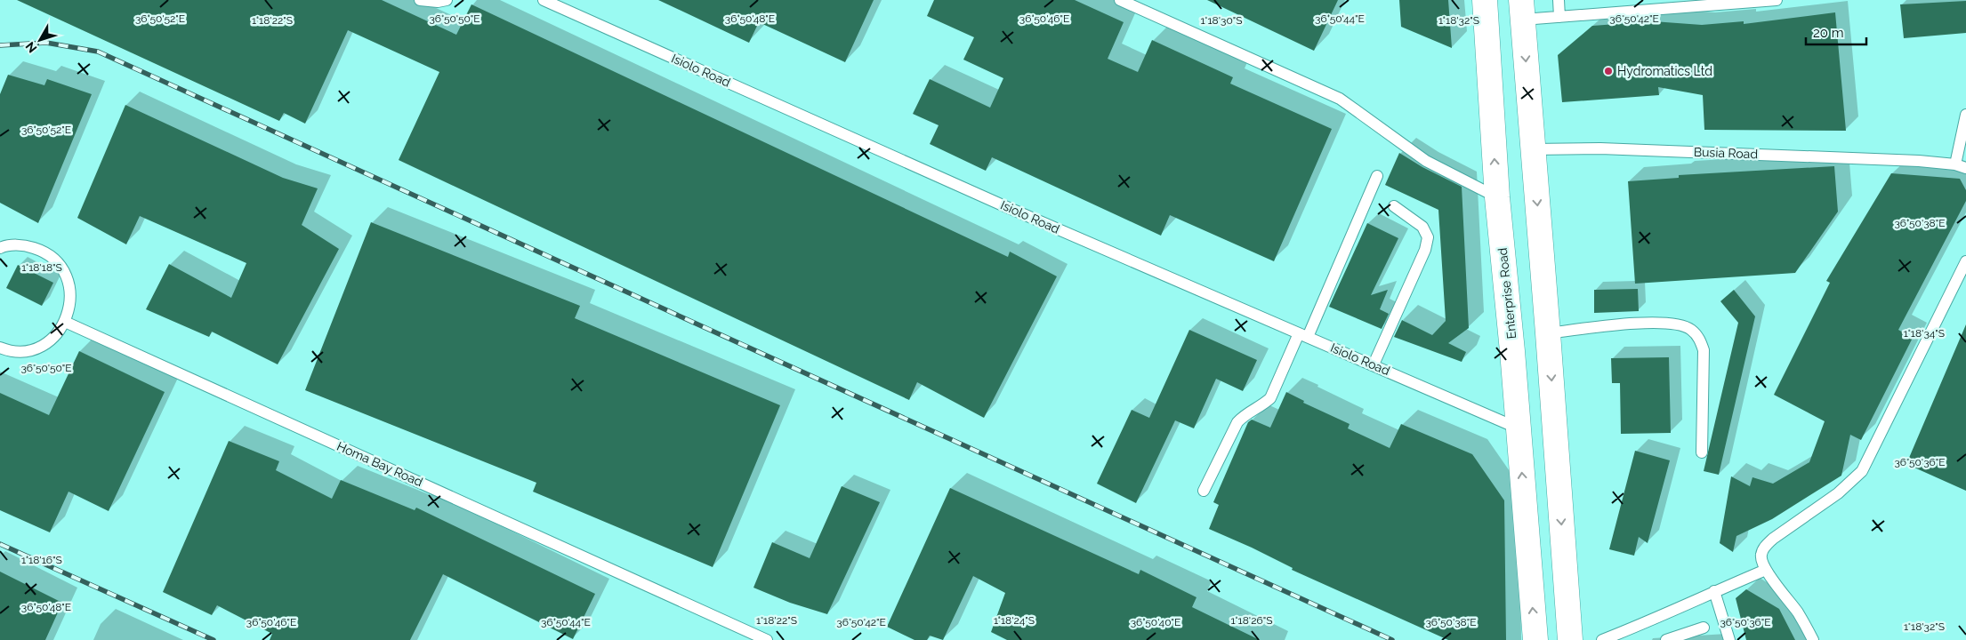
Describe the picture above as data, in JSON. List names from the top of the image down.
{
  "streets": {
    "main road": ["Enterprise Road"],
    "lane": ["Isiolo Road", "Busia Road", "Homa Bay Road"]
  },
  "crossings": [
    ["Isiolo Road", "Enterprise Road"]
  ],
  "places": ["Hydromatics Ltd"],
  "scale_bar": "20 m",
  "north": "bottom left",
  "coordinates": [
    "36°50'52\"E",
    "36°50'50\"E",
    "36°50'48\"E",
    "36°50'46\"E",
    "36°50'44\"E",
    "36°50'42\"E",
    "1°18'30\"S",
    "1°18'22\"S",
    "1°18'32\"S",
    "36°50'38\"E",
    "1°18'18\"S",
    "1°18'34\"S",
    "36°50'36\"E",
    "1°18'16\"S",
    "1°18'24\"S",
    "1°18'26\"S",
    "36°50'40\"E"
  ]
}
